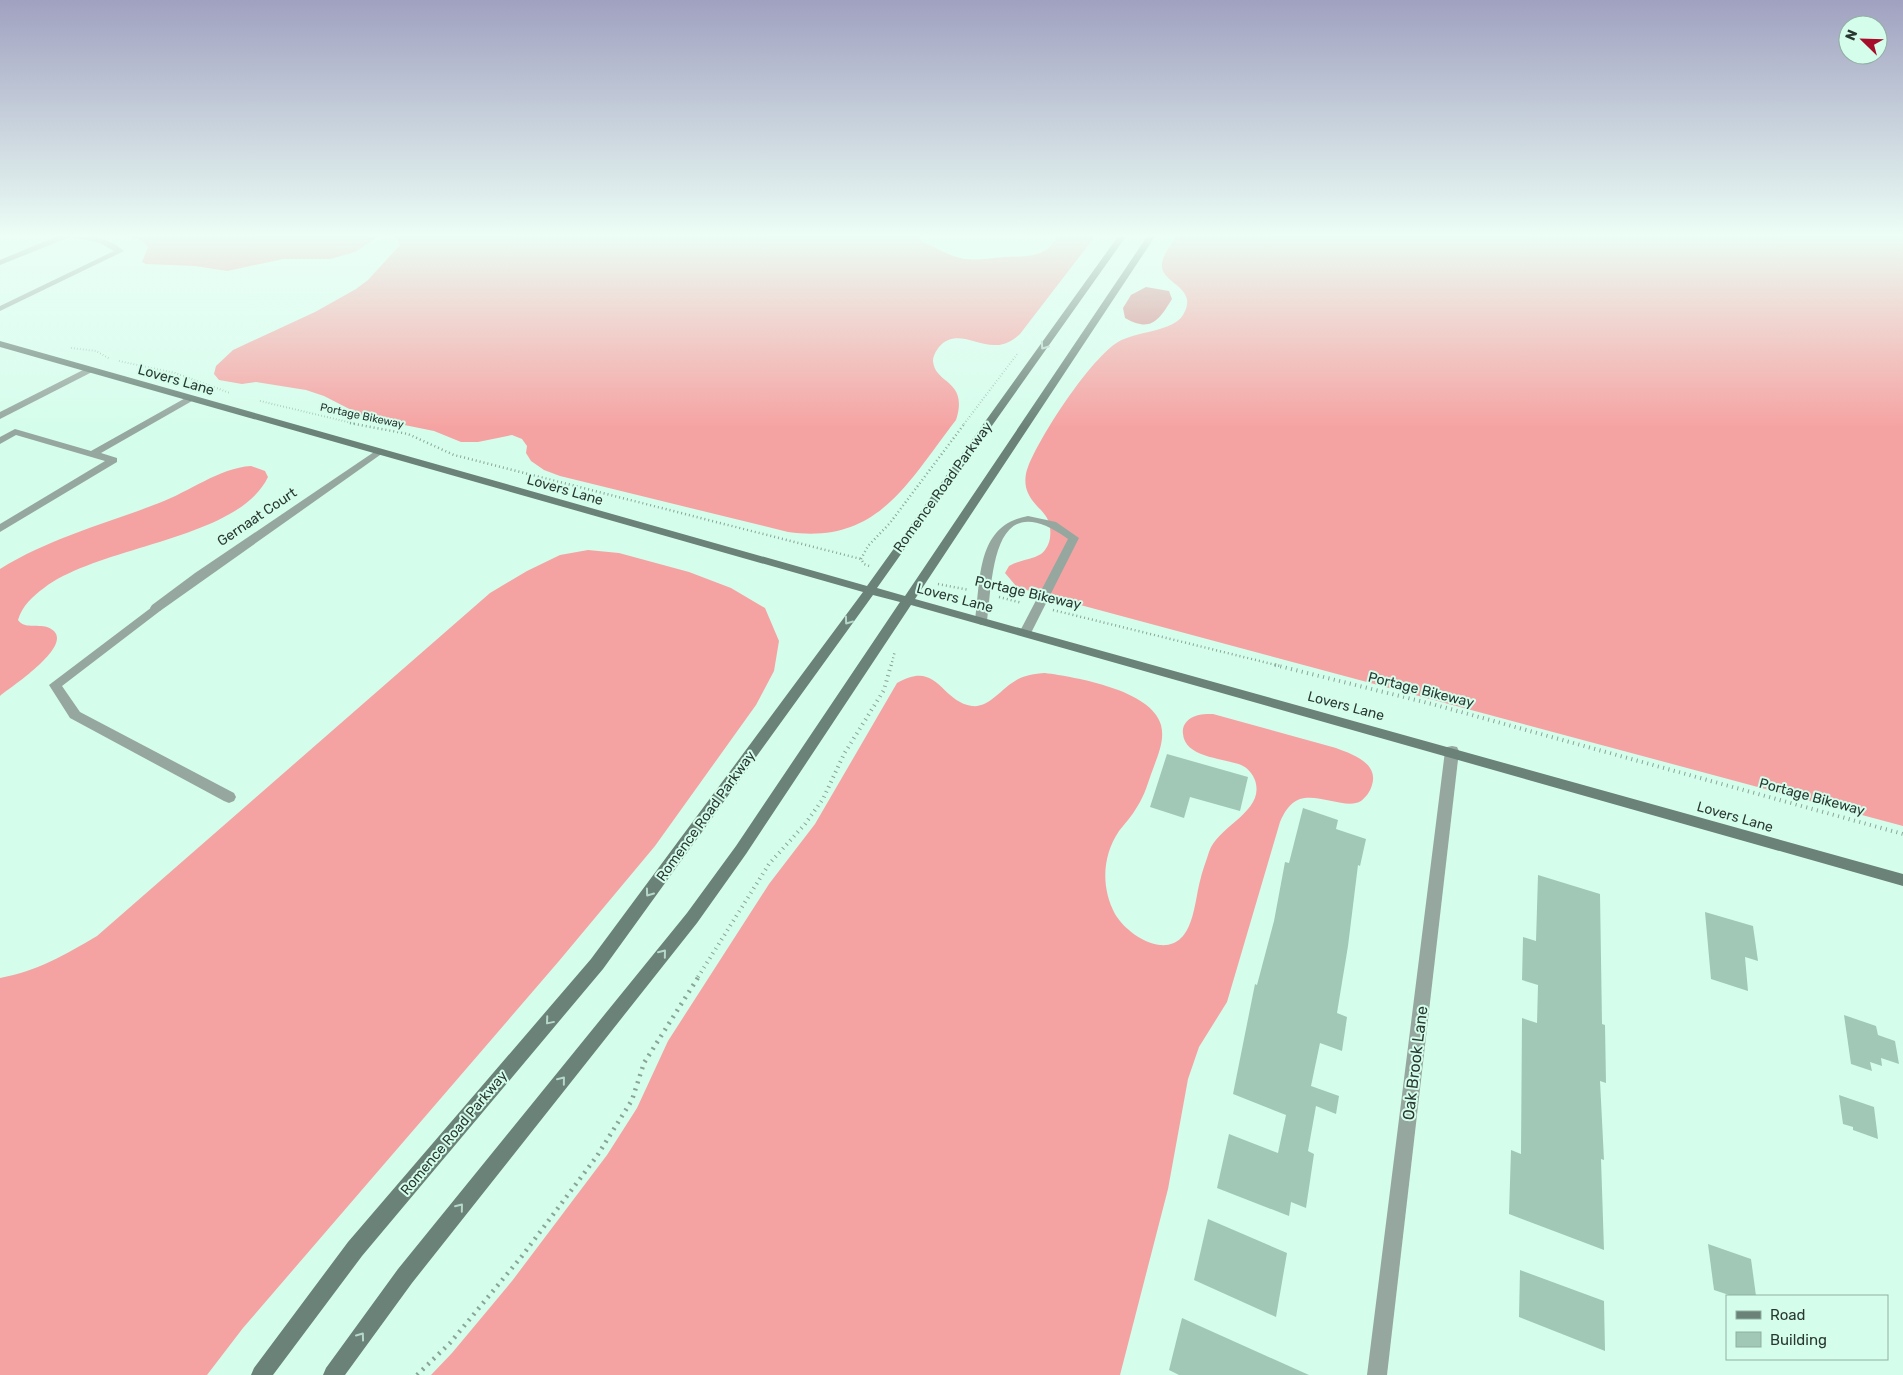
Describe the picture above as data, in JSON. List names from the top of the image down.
{
  "streets": {
    "street": [
      "Lovers Lane",
      "Romence Road Parkway",
      "Gernaat Court",
      "Oak Brook Lane"
    ],
    "path": ["Portage Bikeway"]
  },
  "crossings": [
    ["Lovers Lane", "Romence Road Parkway"],
    ["Lovers Lane", "Gernaat Court"],
    ["Lovers Lane", "Oak Brook Lane"]
  ],
  "legend": ["Road", "Building"],
  "north": "top left"
}
